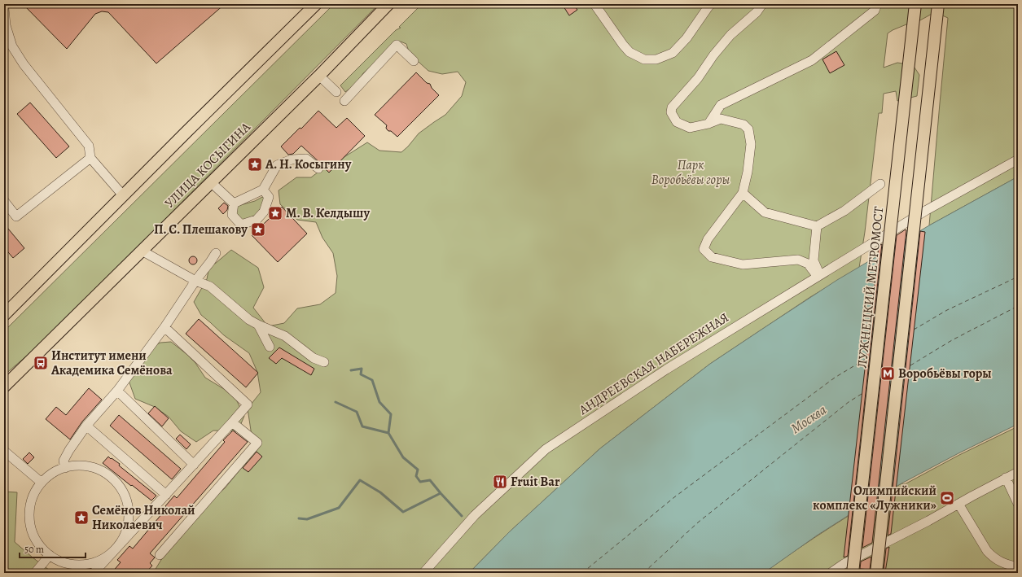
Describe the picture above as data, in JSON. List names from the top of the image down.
{
  "streets": {
    "main road": ["УЛИЦА КОСЫГИНА", "ЛУЖНЕЦКИЙ МЕТРОМОСТ"],
    "street": ["АНДРЕЕВСКАЯ НАБЕРЕЖНАЯ"]
  },
  "water": ["Москва"],
  "parks": ["Парк Воробьёвы горы"],
  "places": {
    "place": [
      "А. Н. Косыгину",
      "М. В. Келдышу",
      "П. С. Плешакову",
      "Семёнов Николай Николаевич"
    ],
    "bus stop": ["Институт имени Академика Семёнова"],
    "metro station": ["Воробьёвы горы"],
    "restaurant": ["Fruit Bar"],
    "sports": ["Олимпийский комплекс «Лужники»"]
  },
  "scale_bar": "50 m"
}
